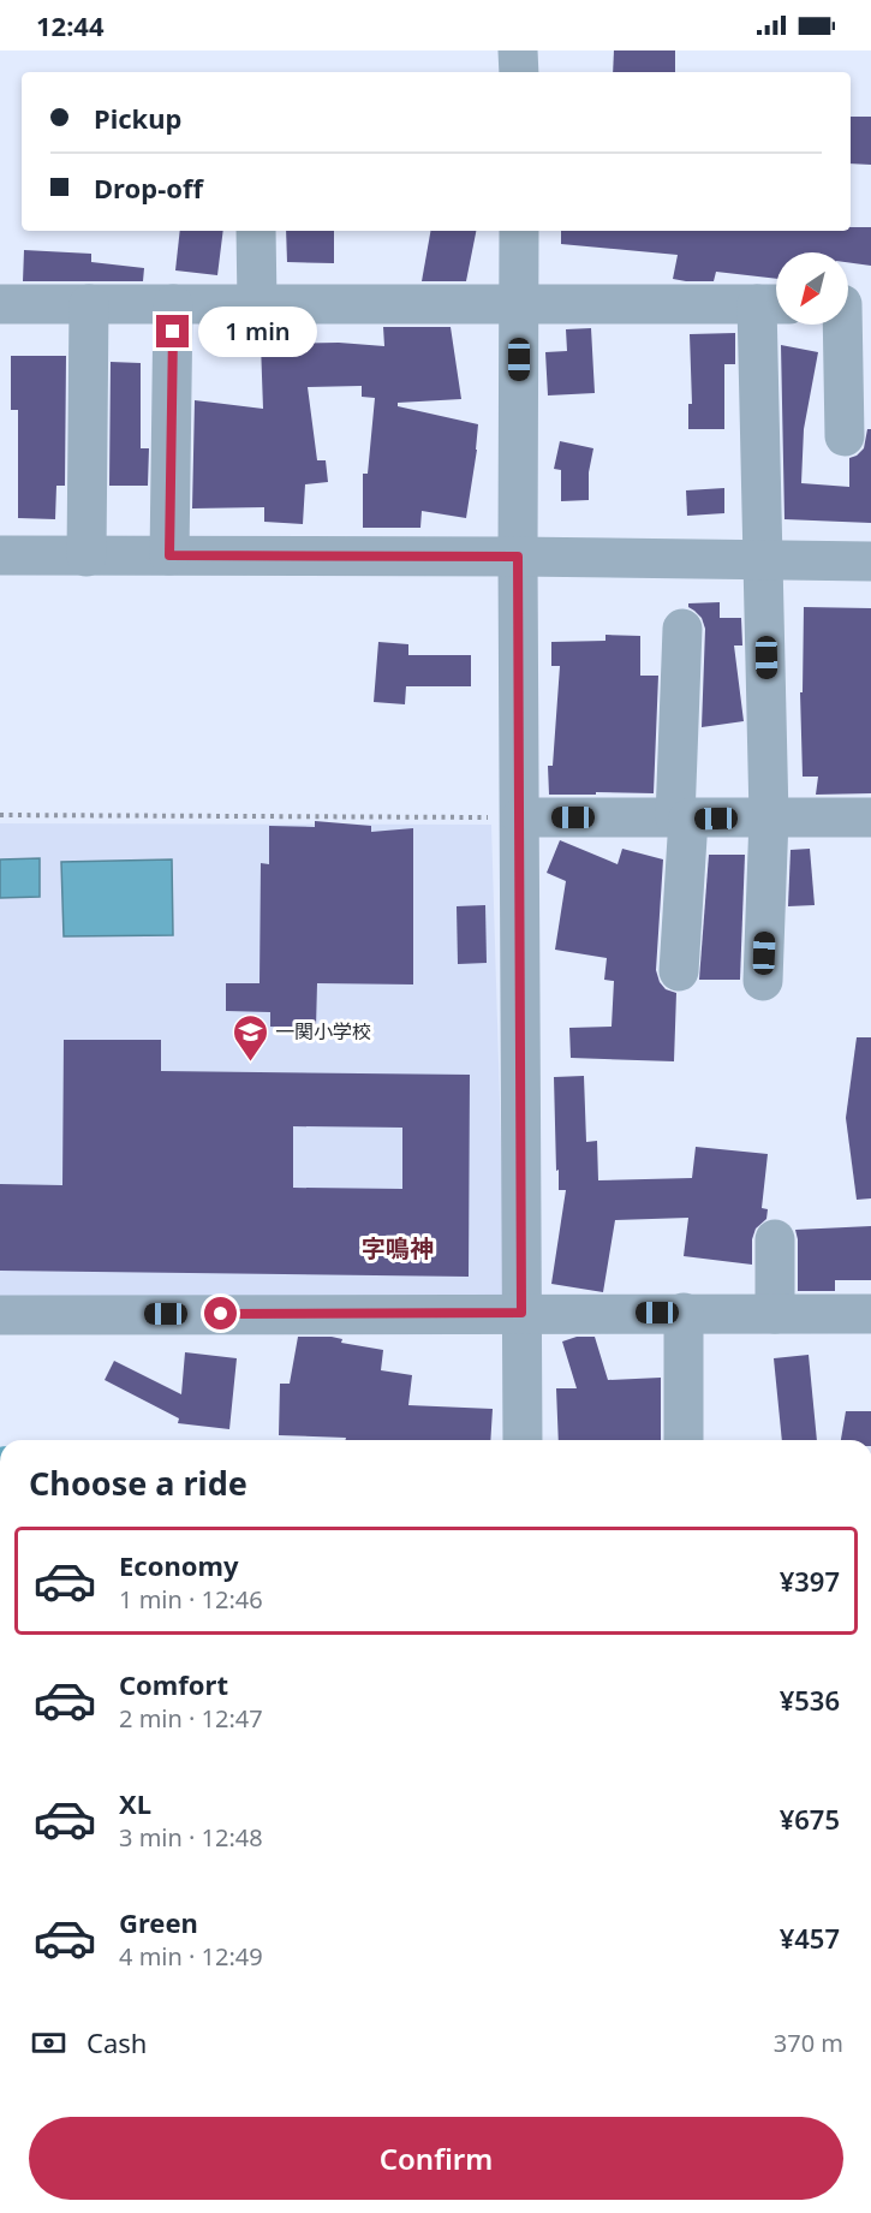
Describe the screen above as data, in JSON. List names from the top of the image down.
{
  "districts": ["字鳴神"],
  "places": {
    "school or university": ["一関小学校"]
  },
  "north": "bottom left",
  "page": {
    "status": "12:44",
    "banner": ["Pickup", "Drop-off"],
    "bubble": "1 min",
    "heading": "Choose a ride",
    "list": [
      {
        "name": "Economy",
        "note": "1 min · 12:46",
        "value": "¥397"
      },
      {
        "name": "Comfort",
        "note": "2 min · 12:47",
        "value": "¥536"
      },
      {
        "name": "XL",
        "note": "3 min · 12:48",
        "value": "¥675"
      },
      {
        "name": "Green",
        "note": "4 min · 12:49",
        "value": "¥457"
      }
    ],
    "pay": ["Cash", "370 m"],
    "buttons": "Confirm"
  }
}
